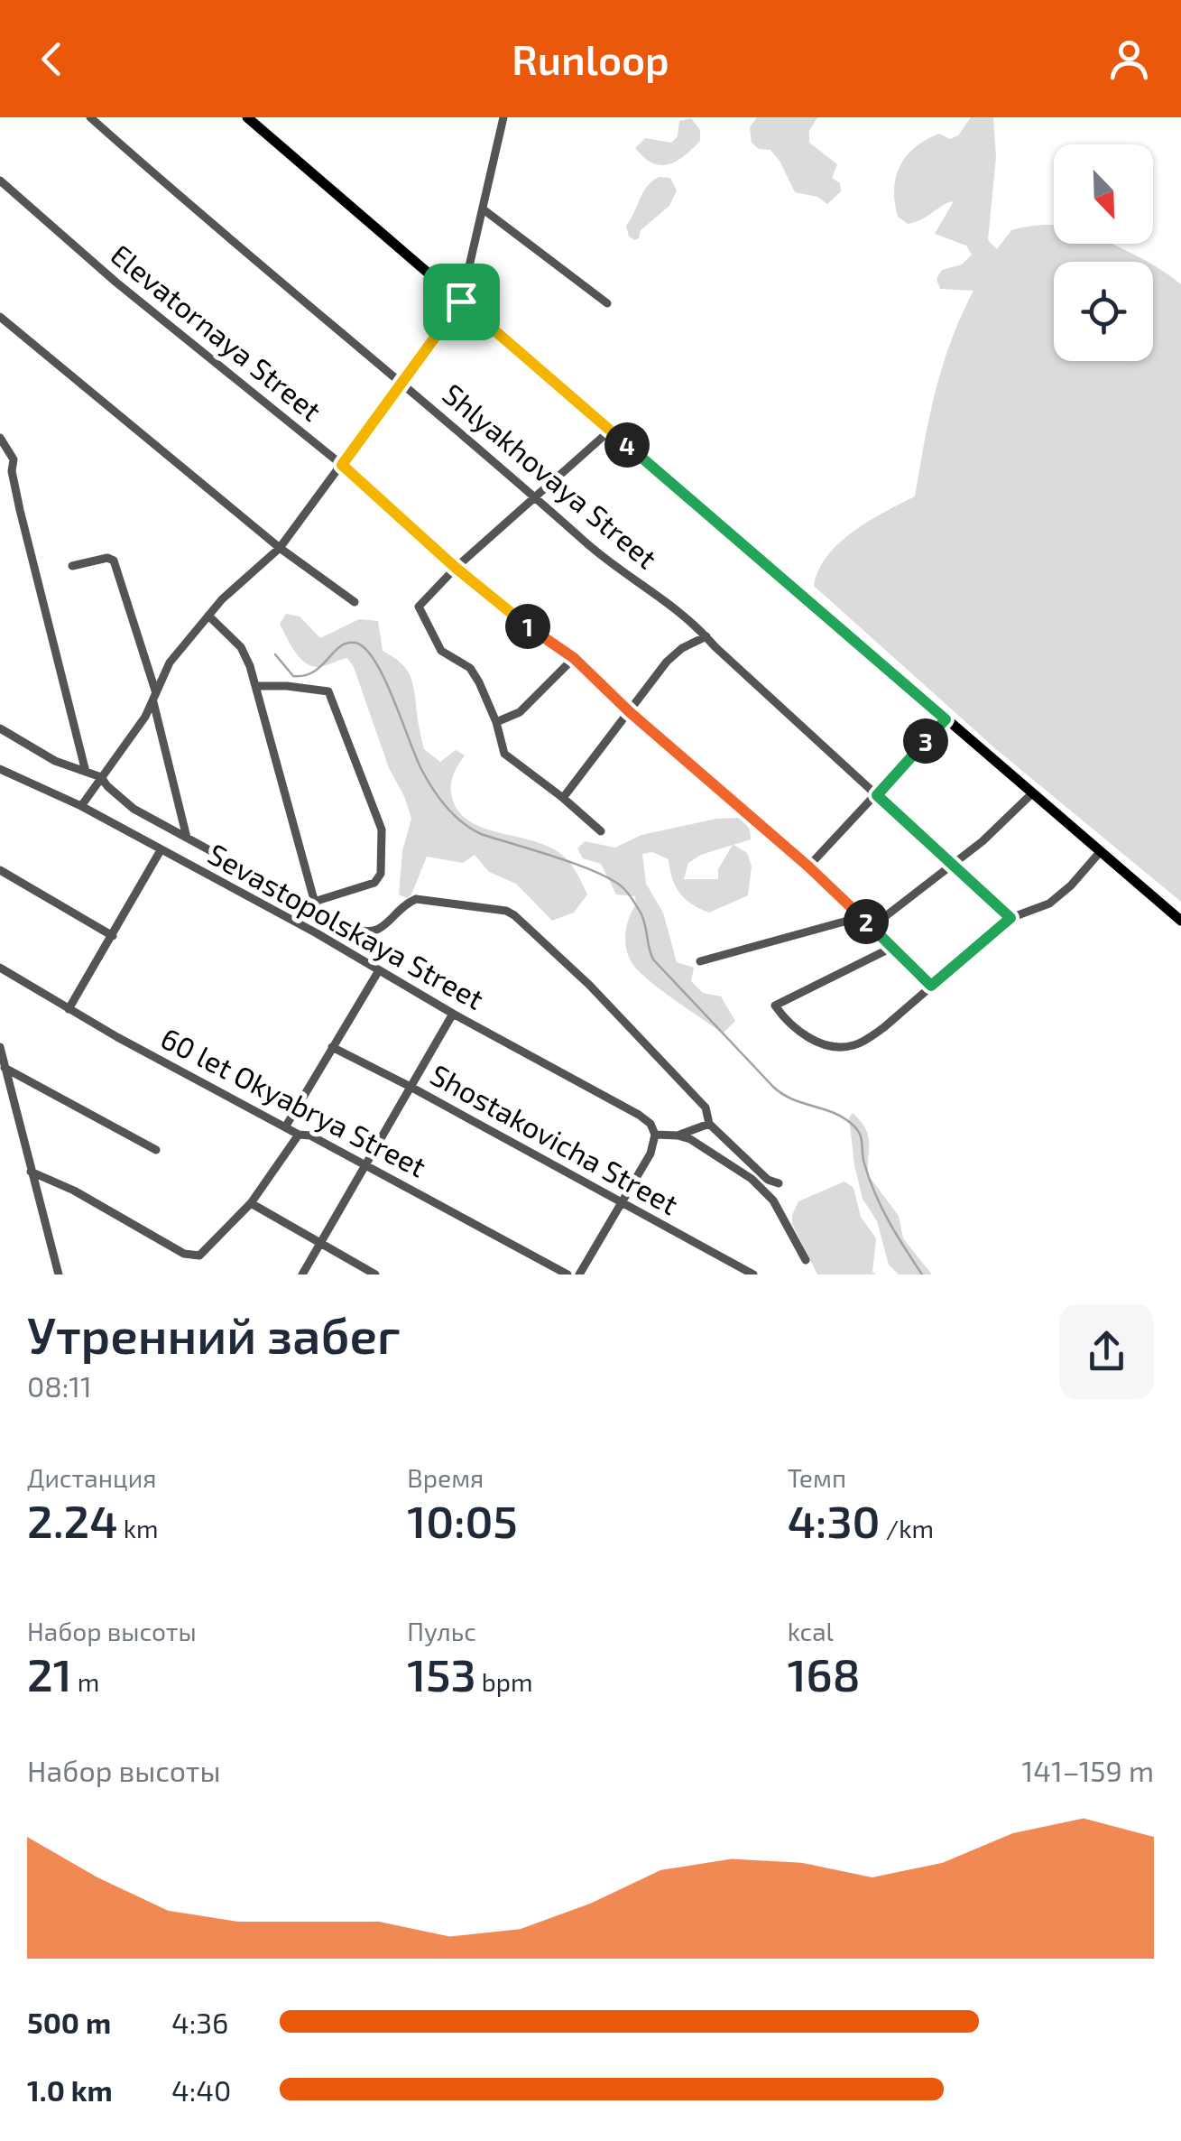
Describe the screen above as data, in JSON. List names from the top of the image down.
{
  "streets": {
    "street": [
      "Elevatornaya Street",
      "Shlyakhovaya Street",
      "Sevastopolskaya Street",
      "60 let Okyabrya Street",
      "Shostakovicha Street"
    ]
  },
  "north": "bottom right",
  "page": {
    "header": "Runloop",
    "pins": [
      "4",
      "1",
      "3",
      "2"
    ],
    "heading": ["Утренний забег", "08:11"],
    "stats": [
      ["Дистанция", "2.24 km"],
      ["Время", "10:05"],
      ["Темп", "4:30 /km"],
      ["Набор высоты", "21 m"],
      ["Пульс", "153 bpm"],
      ["kcal", "168"]
    ],
    "chart": ["Набор высоты", "141–159 m"],
    "list": [
      {
        "name": "500 m",
        "note": "4:36"
      },
      {
        "name": "1.0 km",
        "note": "4:40"
      }
    ]
  }
}
